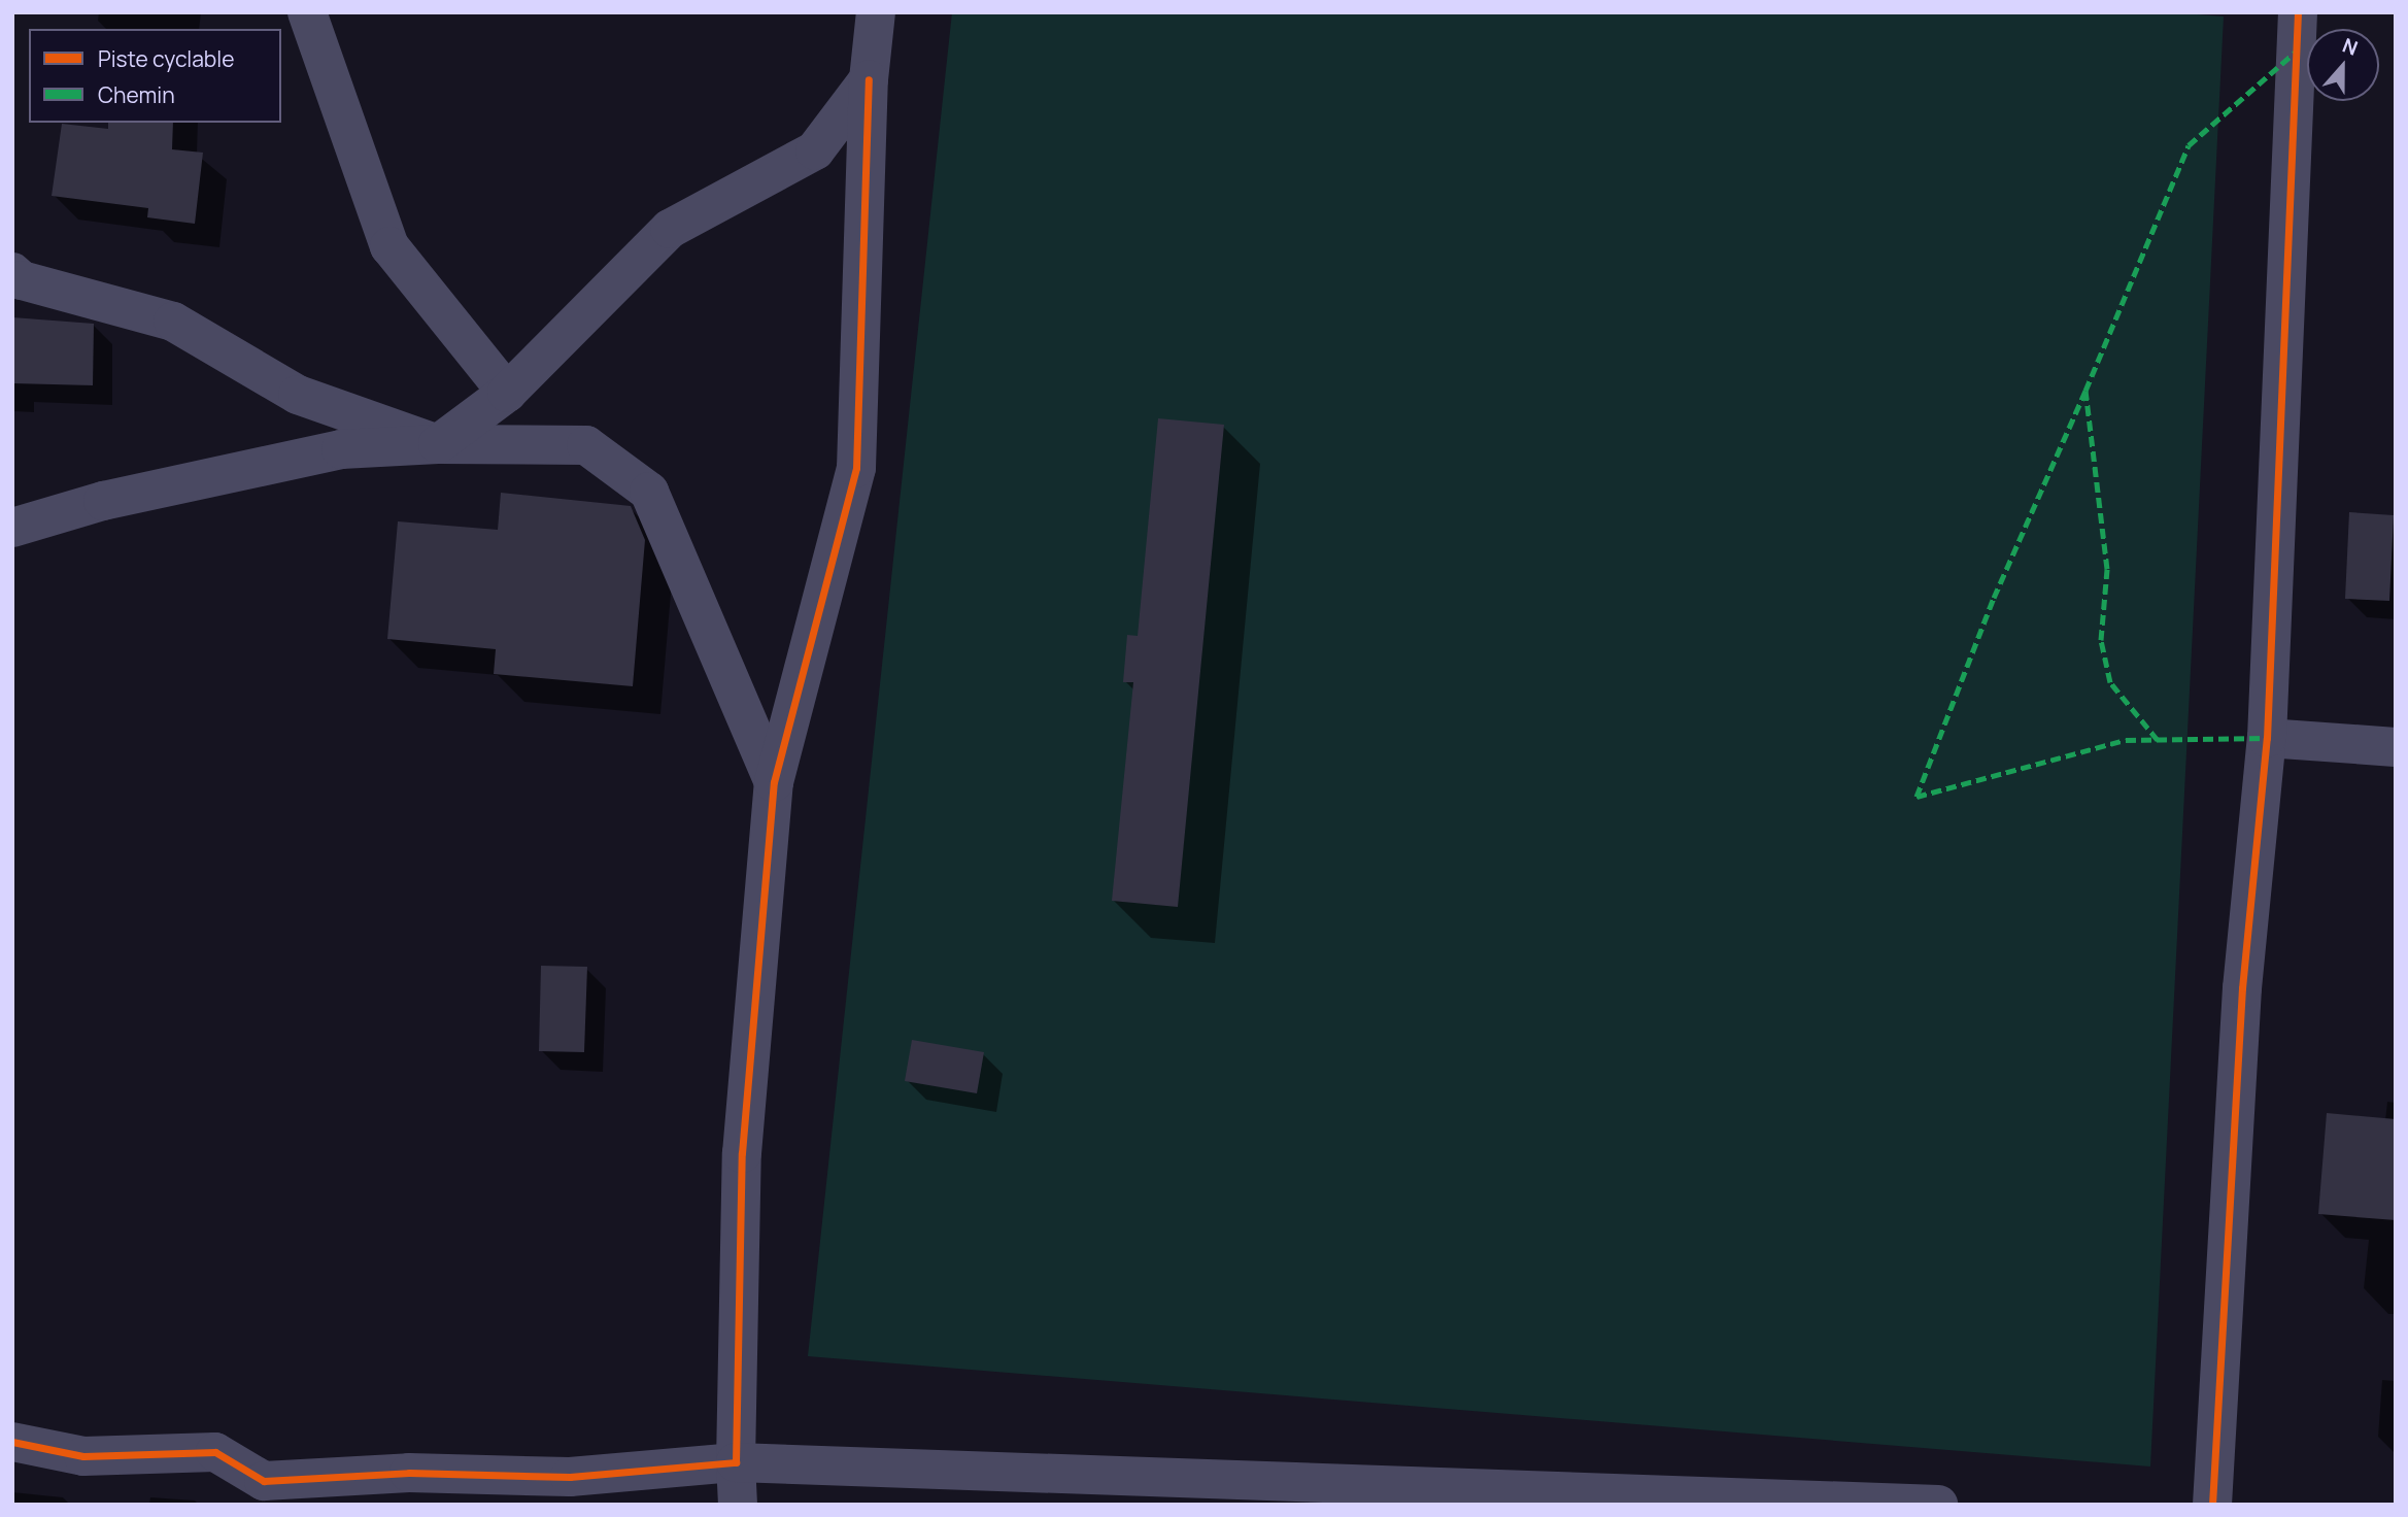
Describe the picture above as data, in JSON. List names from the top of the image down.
{
  "legend": ["Piste cyclable", "Chemin"],
  "north": "top"
}
